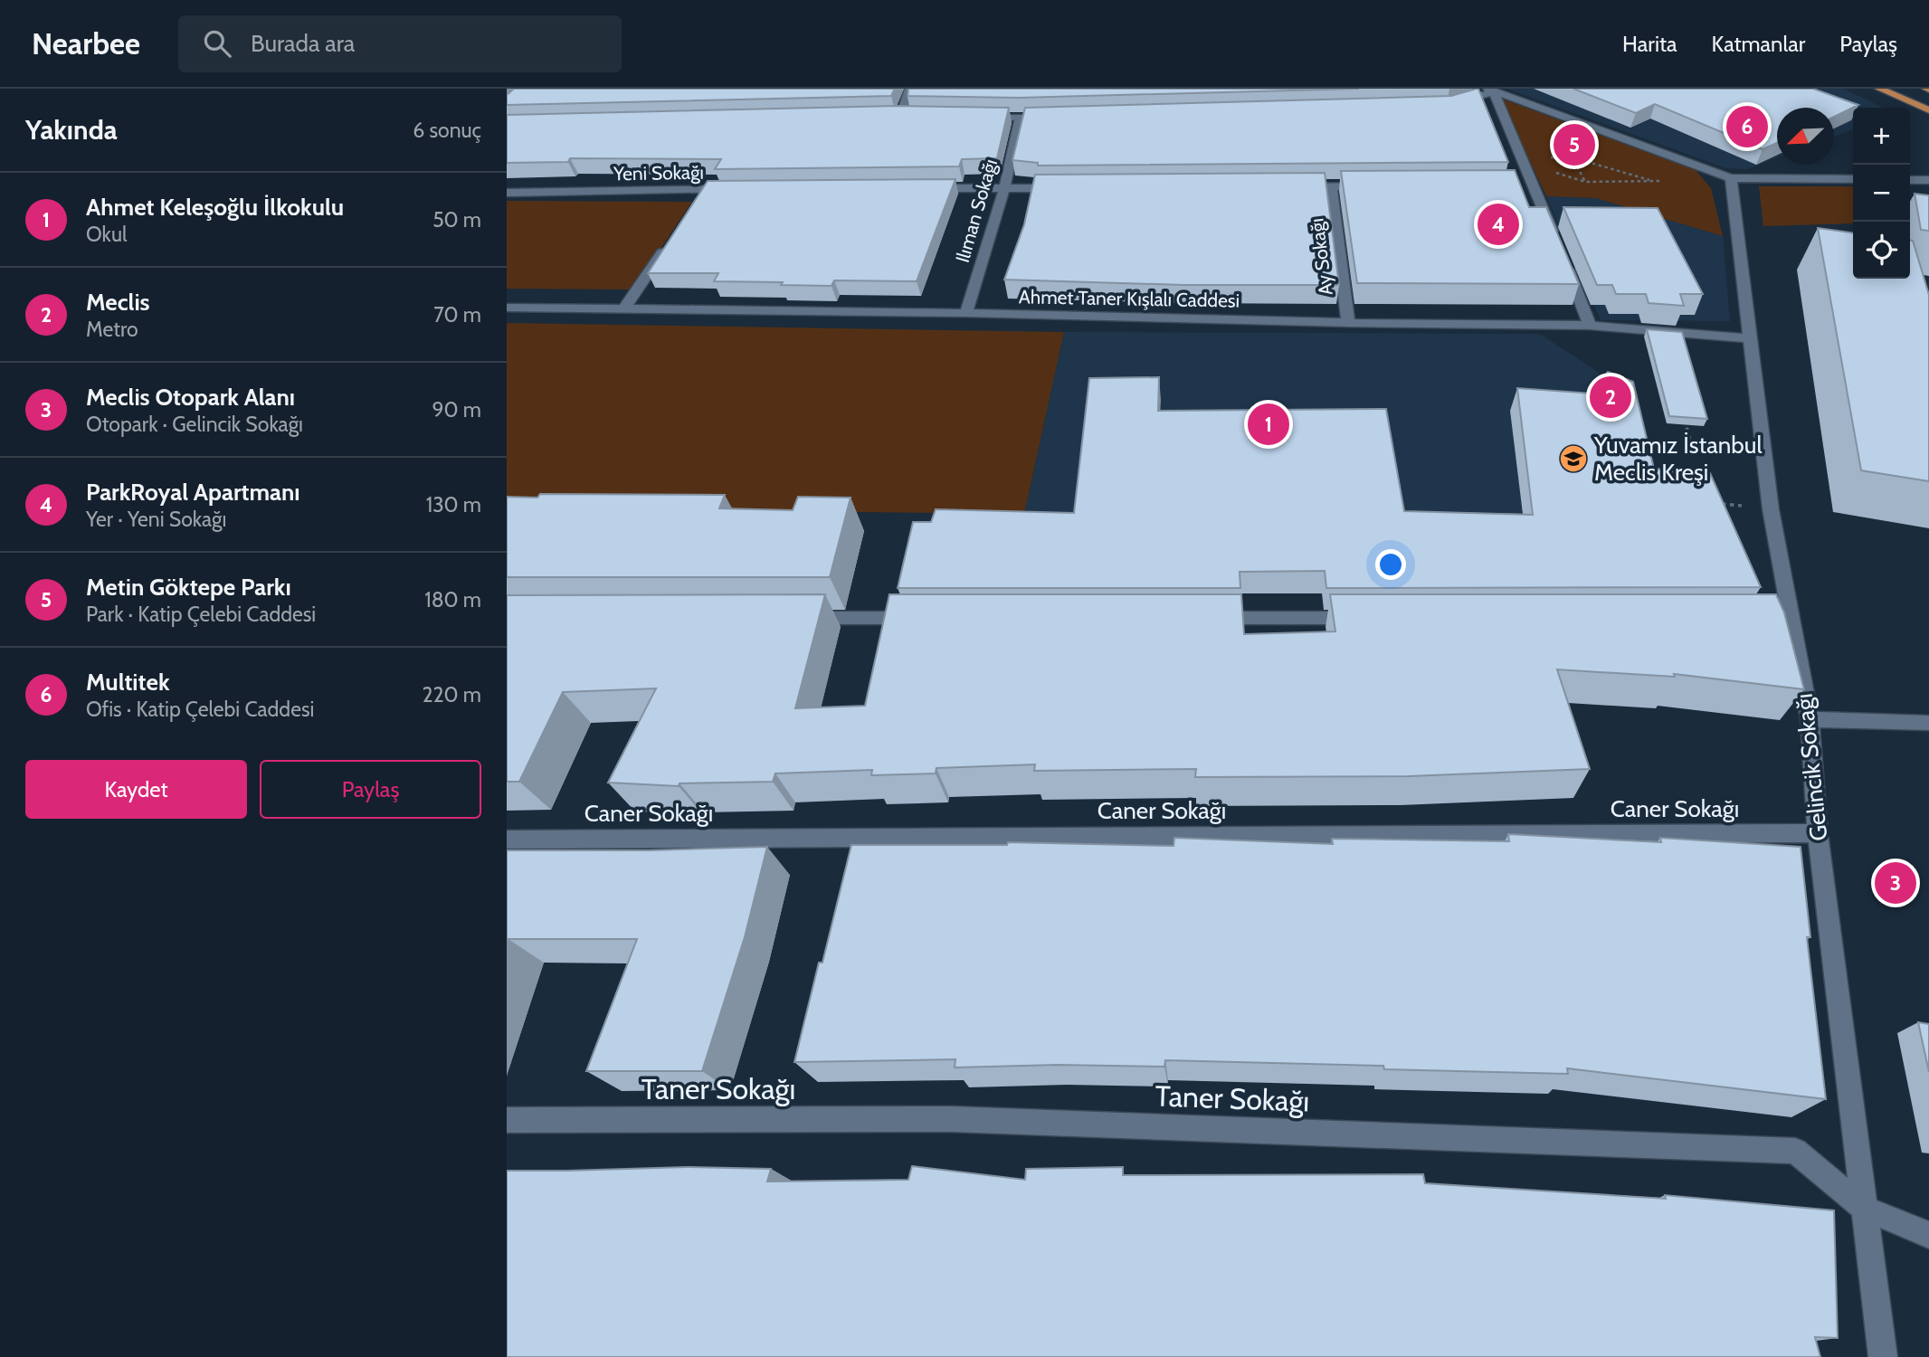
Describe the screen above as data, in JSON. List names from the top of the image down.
{
  "streets": {
    "street": [
      "Yeni Sokağı",
      "Ilıman Sokağı",
      "Ay Sokağı",
      "Ahmet Taner Kışlalı Caddesi",
      "Gelincik Sokağı",
      "Caner Sokağı",
      "Taner Sokağı"
    ]
  },
  "crossings": [
    ["Ilıman Sokağı", "Ahmet Taner Kışlalı Caddesi"],
    ["Ay Sokağı", "Ahmet Taner Kışlalı Caddesi"],
    ["Ahmet Taner Kışlalı Caddesi", "Gelincik Sokağı"],
    ["Gelincik Sokağı", "Caner Sokağı"],
    ["Gelincik Sokağı", "Taner Sokağı"]
  ],
  "places": {
    "school or university": ["Yuvamız İstanbul Meclis Kreşi"]
  },
  "north": "bottom left",
  "page": {
    "header": "Nearbee",
    "search": "Burada ara",
    "nav": ["Harita", "Katmanlar", "Paylaş"],
    "heading": ["Yakında", "6 sonuç"],
    "pins": [
      "6",
      "5",
      "4",
      "2",
      "1",
      "3"
    ],
    "map_buttons": ["+", "−"],
    "list": [
      {
        "mark": "1",
        "name": "Ahmet Keleşoğlu İlkokulu",
        "note": "Okul",
        "value": "50 m"
      },
      {
        "mark": "2",
        "name": "Meclis",
        "note": "Metro",
        "value": "70 m"
      },
      {
        "mark": "3",
        "name": "Meclis Otopark Alanı",
        "note": "Otopark · Gelincik Sokağı",
        "value": "90 m"
      },
      {
        "mark": "4",
        "name": "ParkRoyal Apartmanı",
        "note": "Yer · Yeni Sokağı",
        "value": "130 m"
      },
      {
        "mark": "5",
        "name": "Metin Göktepe Parkı",
        "note": "Park · Katip Çelebi Caddesi",
        "value": "180 m"
      },
      {
        "mark": "6",
        "name": "Multitek",
        "note": "Ofis · Katip Çelebi Caddesi",
        "value": "220 m"
      }
    ],
    "buttons": ["Kaydet", "Paylaş"]
  }
}
